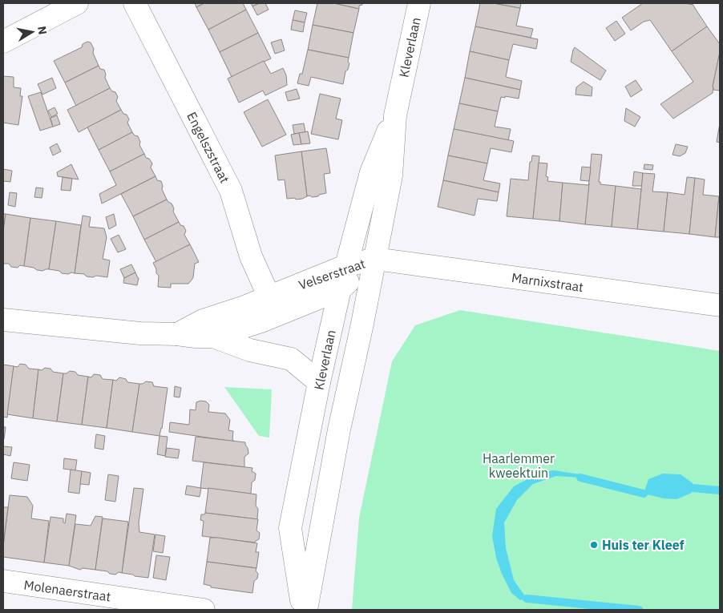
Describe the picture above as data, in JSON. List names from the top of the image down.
{
  "streets": {
    "street": [
      "Kleverlaan",
      "Engelszstraat",
      "Velserstraat",
      "Marnixstraat",
      "Molenaerstraat"
    ]
  },
  "crossings": [
    ["Kleverlaan", "Velserstraat"],
    ["Kleverlaan", "Marnixstraat"],
    ["Engelszstraat", "Velserstraat"],
    ["Velserstraat", "Marnixstraat"]
  ],
  "parks": ["Haarlemmer kweektuin"],
  "places": ["Huis ter Kleef"],
  "north": "right"
}
